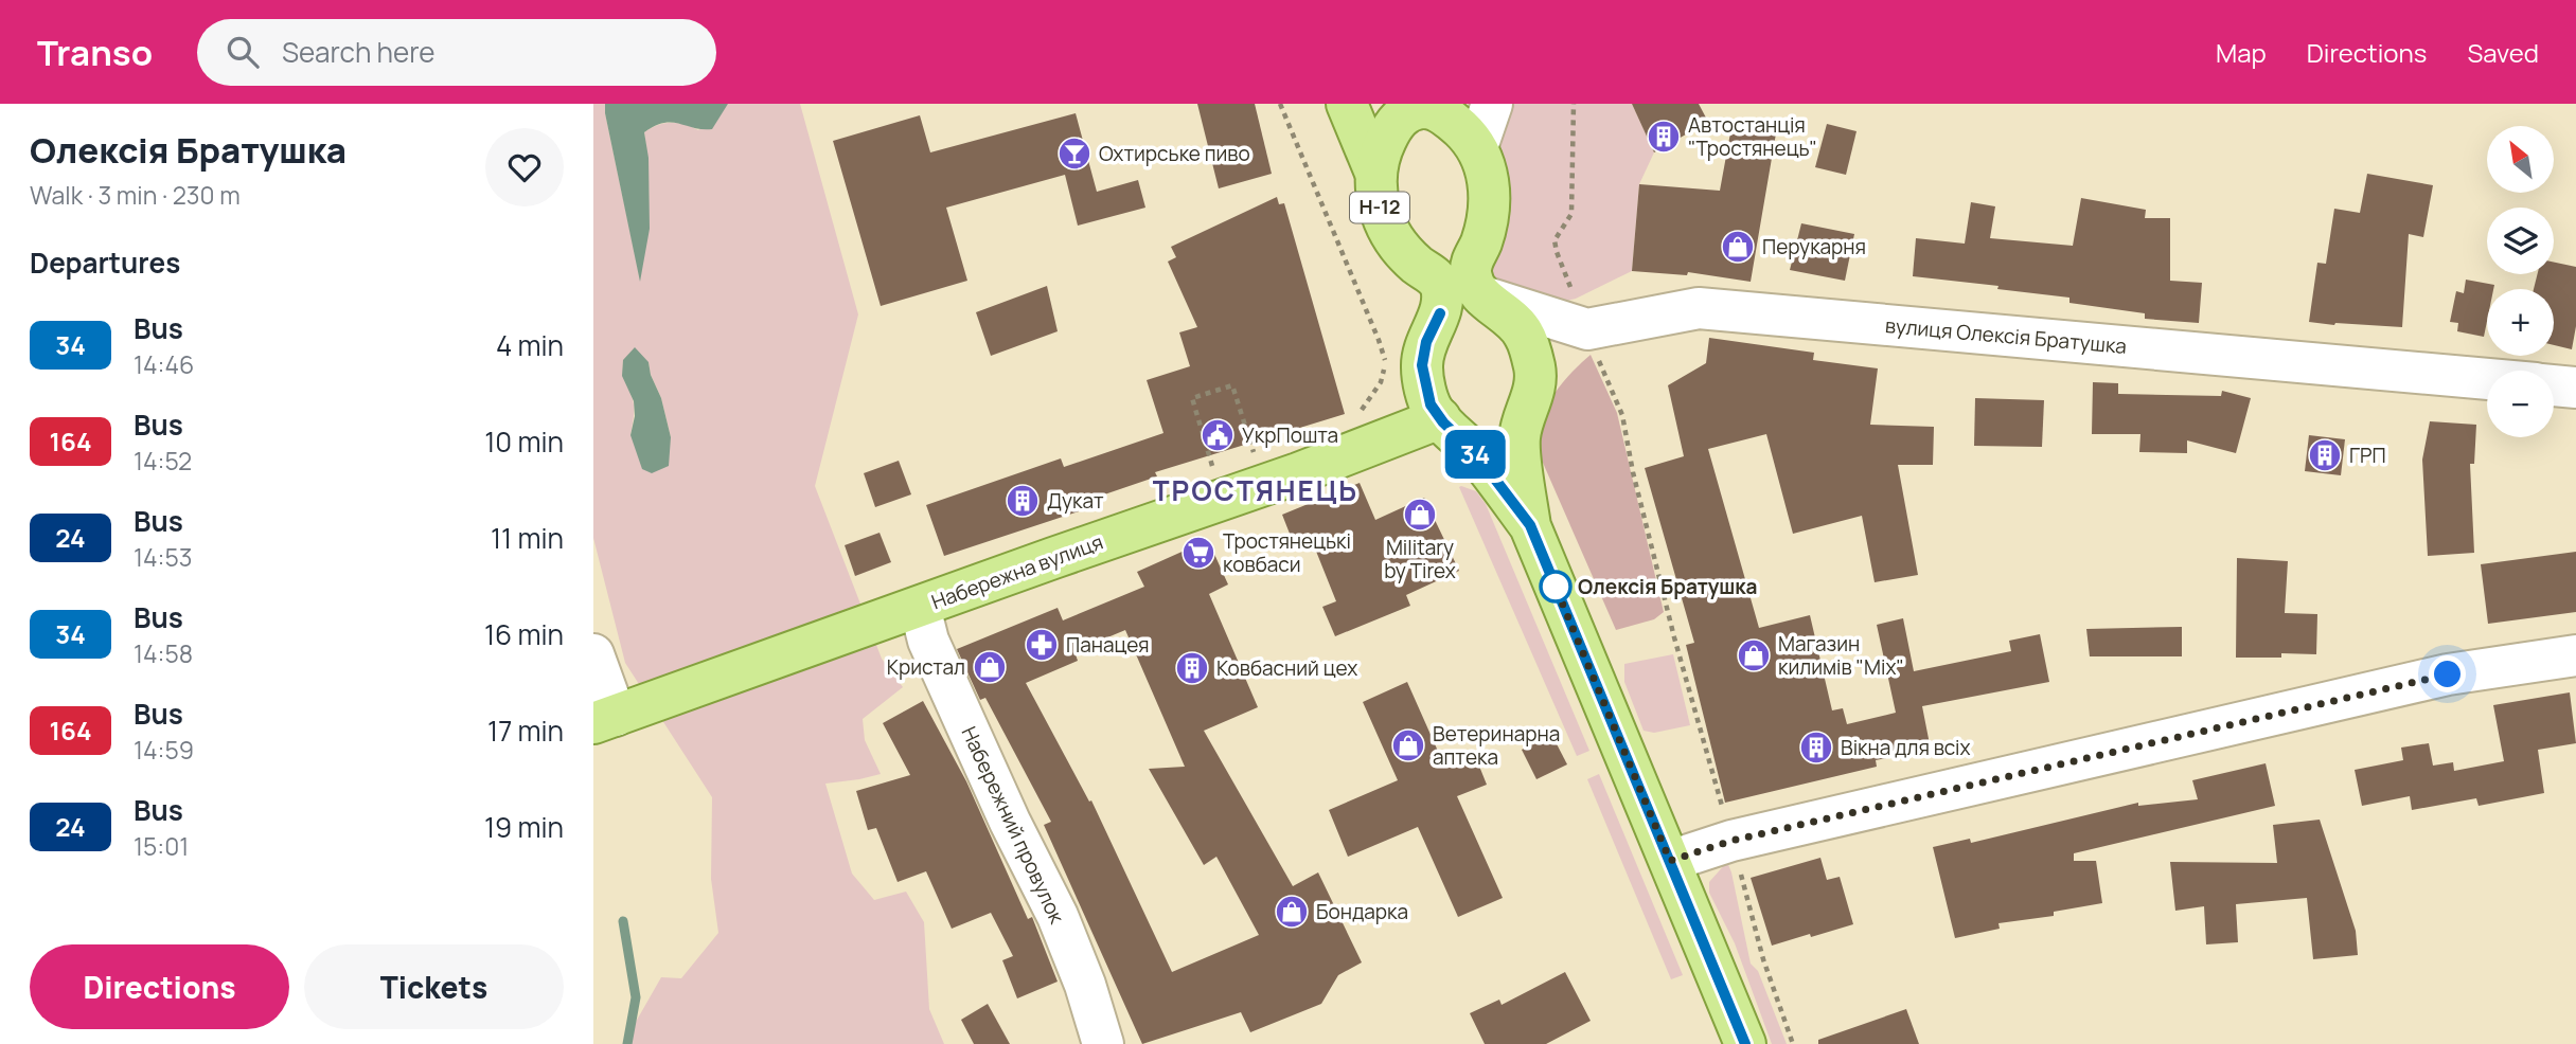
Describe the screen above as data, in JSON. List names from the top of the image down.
{
  "streets": {
    "main road": ["Н-12", "Набережна вулиця"],
    "street": ["вулиця Олексія Братушка", "Набережний провулок"]
  },
  "crossings": [
    ["Н-12", "Набережна вулиця"],
    ["Набережна вулиця", "Набережний провулок"]
  ],
  "districts": ["ТРОСТЯНЕЦЬ"],
  "places": {
    "building": [
      "Автостанція \"Тростянець\"",
      "ГРП",
      "Дукат",
      "Ковбасний цех",
      "Вікна для всіх"
    ],
    "bar": ["Охтирське пиво"],
    "shop": [
      "Перукарня",
      "Military by Tirex",
      "Магазин килимів \"Mix\"",
      "Кристал",
      "Ветеринарна аптека",
      "Бондарка"
    ],
    "public building": ["УкрПошта"],
    "supermarket": ["Тростянецькі ковбаси"],
    "other": ["Олексія Братушка"],
    "pharmacy": ["Панацея"]
  },
  "lines": ["bus line 34"],
  "north": "top left",
  "page": {
    "header": "Transo",
    "search": "Search here",
    "nav": ["Map", "Directions", "Saved"],
    "heading": [
      ["Олексія Братушка", "Walk · 3 min · 230 m"],
      "Departures"
    ],
    "on_map": "34",
    "map_buttons": ["+", "−"],
    "list": [
      {
        "mark": "34",
        "name": "Bus",
        "note": "14:46",
        "value": "4 min"
      },
      {
        "mark": "164",
        "name": "Bus",
        "note": "14:52",
        "value": "10 min"
      },
      {
        "mark": "24",
        "name": "Bus",
        "note": "14:53",
        "value": "11 min"
      },
      {
        "mark": "34",
        "name": "Bus",
        "note": "14:58",
        "value": "16 min"
      },
      {
        "mark": "164",
        "name": "Bus",
        "note": "14:59",
        "value": "17 min"
      },
      {
        "mark": "24",
        "name": "Bus",
        "note": "15:01",
        "value": "19 min"
      }
    ],
    "buttons": ["Directions", "Tickets"]
  }
}
